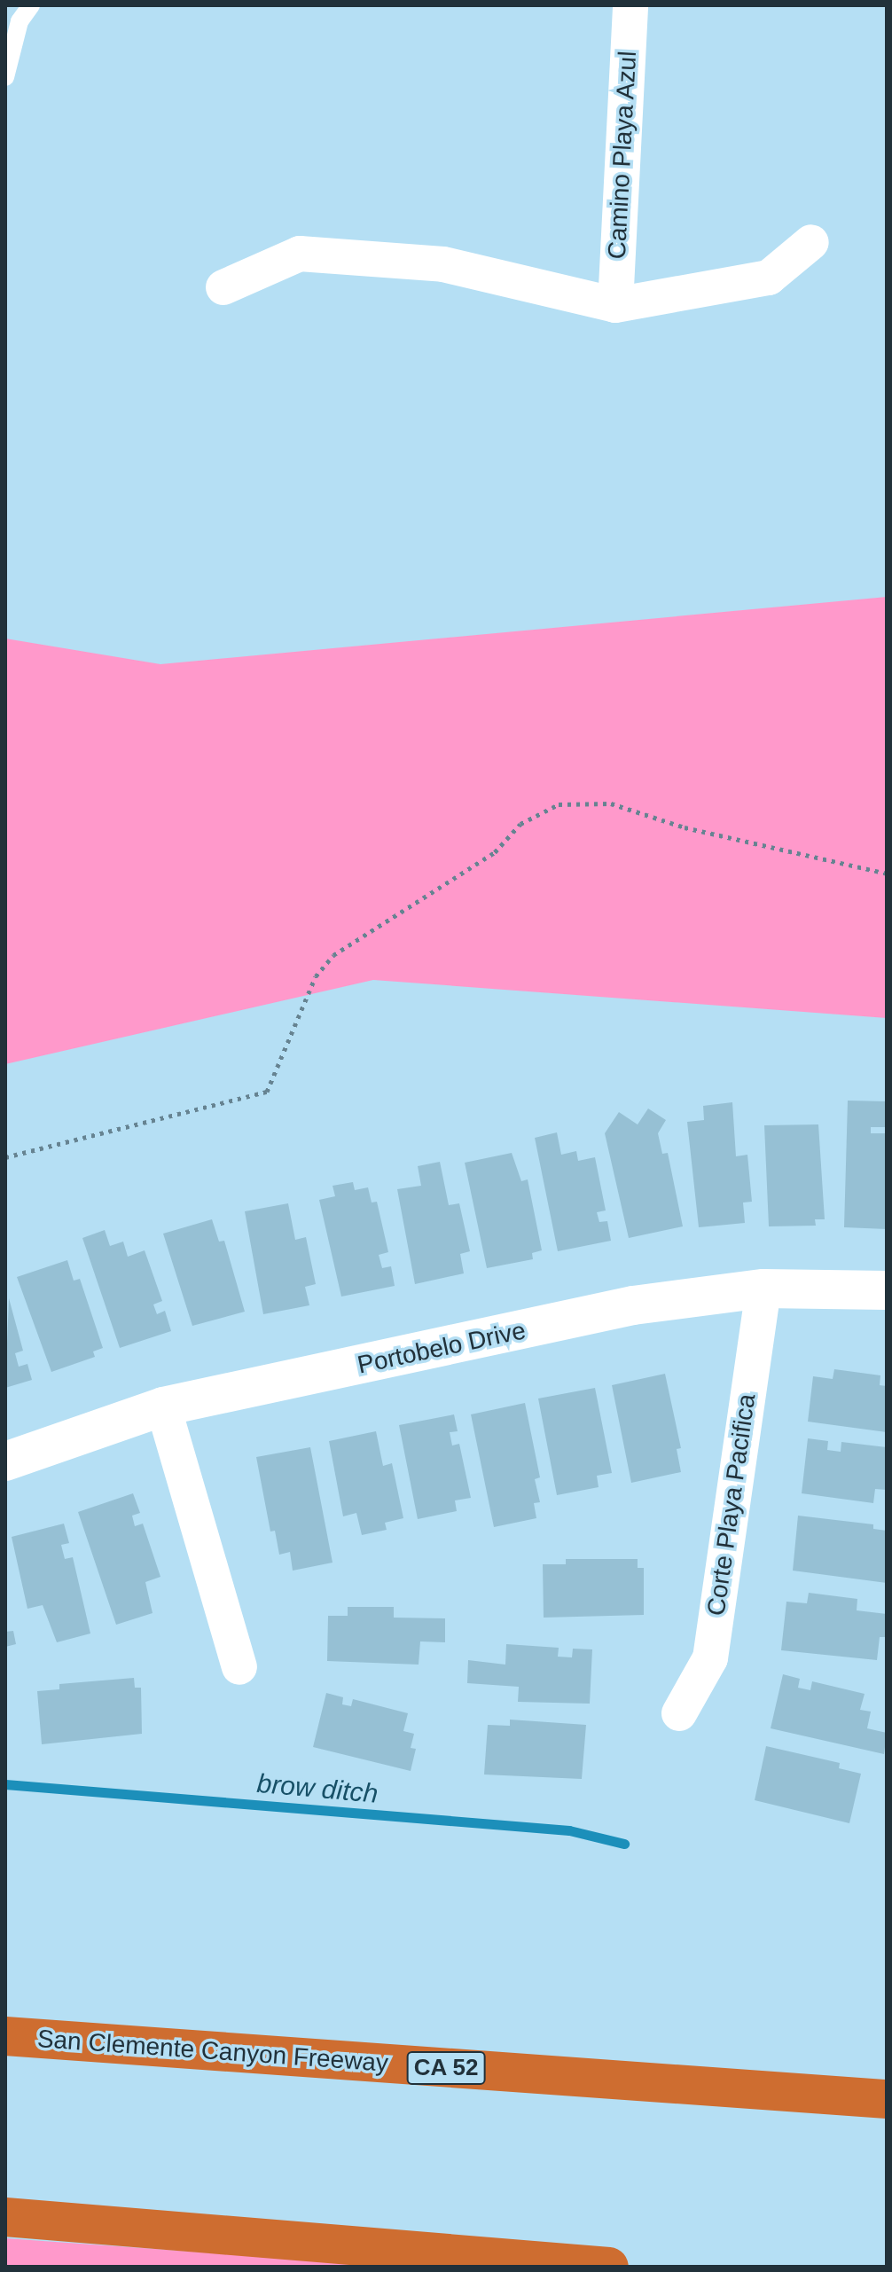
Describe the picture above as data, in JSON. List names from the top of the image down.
{
  "streets": {
    "highway": ["San Clemente Canyon Freeway", "CA 52"],
    "street": ["Camino Playa Azul", "Portobelo Drive", "Corte Playa Pacifica"]
  },
  "crossings": [
    ["Portobelo Drive", "Corte Playa Pacifica"]
  ],
  "water": ["brow ditch"]
}
